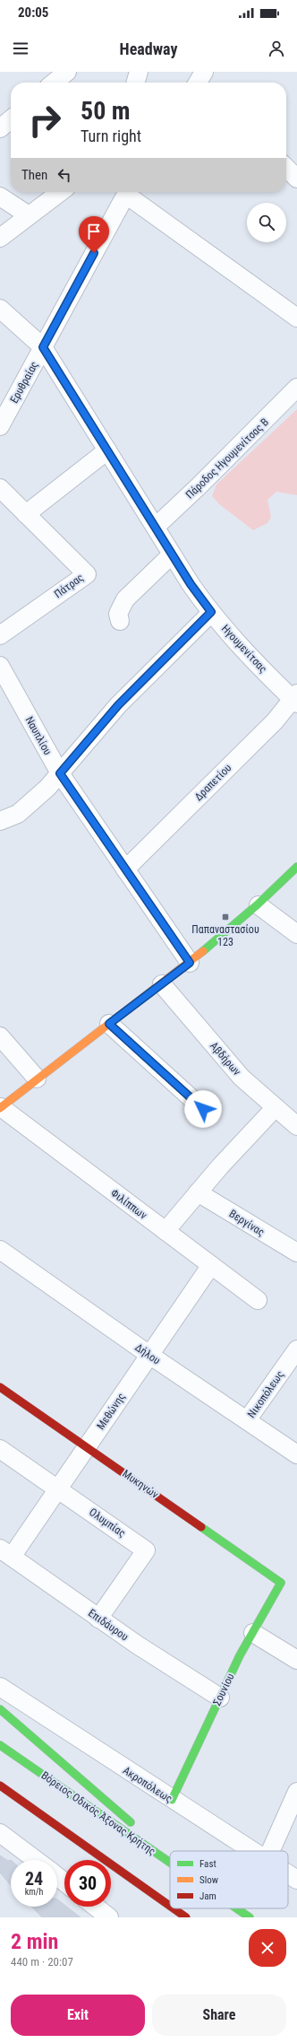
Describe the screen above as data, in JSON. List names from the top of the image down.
{
  "streets": {
    "main road": ["Μυκηνών", "Σουνίου", "Βόρειος Οδικός Άξονας Κρήτης"],
    "street": [
      "Ερυθραίας",
      "Πάροδος Ηγουμενίτσας Β",
      "Πάτρας",
      "Ηγουμενίτσας",
      "Ναυπλίου",
      "Δραπετίου",
      "Αβδήρων",
      "Φιλίππων",
      "Βεργίνας",
      "Δήλου",
      "Νικοπόλεως",
      "Μεθώνης",
      "Ολυμπίας",
      "Επιδάυρου",
      "Ακροπόλεως"
    ]
  },
  "crossings": [
    ["Ερυθραίας", "Ηγουμενίτσας"],
    ["Πάροδος Ηγουμενίτσας Β", "Ηγουμενίτσας"],
    ["Ηγουμενίτσας", "Δραπετίου"],
    ["Ναυπλίου", "Δραπετίου"],
    ["Φιλίππων", "Μεθώνης"],
    ["Δήλου", "Νικοπόλεως"],
    ["Δήλου", "Μεθώνης"],
    ["Μεθώνης", "Μυκηνών"],
    ["Μεθώνης", "Ολυμπίας"],
    ["Μεθώνης", "Επιδάυρου"],
    ["Μυκηνών", "Σουνίου"],
    ["Ολυμπίας", "Επιδάυρου"],
    ["Επιδάυρου", "Σουνίου"],
    ["Σουνίου", "Ακροπόλεως"]
  ],
  "places": {
    "transit": ["Παπαναστασίου 123"]
  },
  "legend": ["Fast", "Slow", "Jam"],
  "page": {
    "status": "20:05",
    "header": "Headway",
    "turn": ["50 m", "Turn right"],
    "then": "Then",
    "speed": "24 km/h",
    "limit": "30",
    "heading": ["2 min", "440 m · 20:07"],
    "buttons": ["Exit", "Share"]
  }
}
